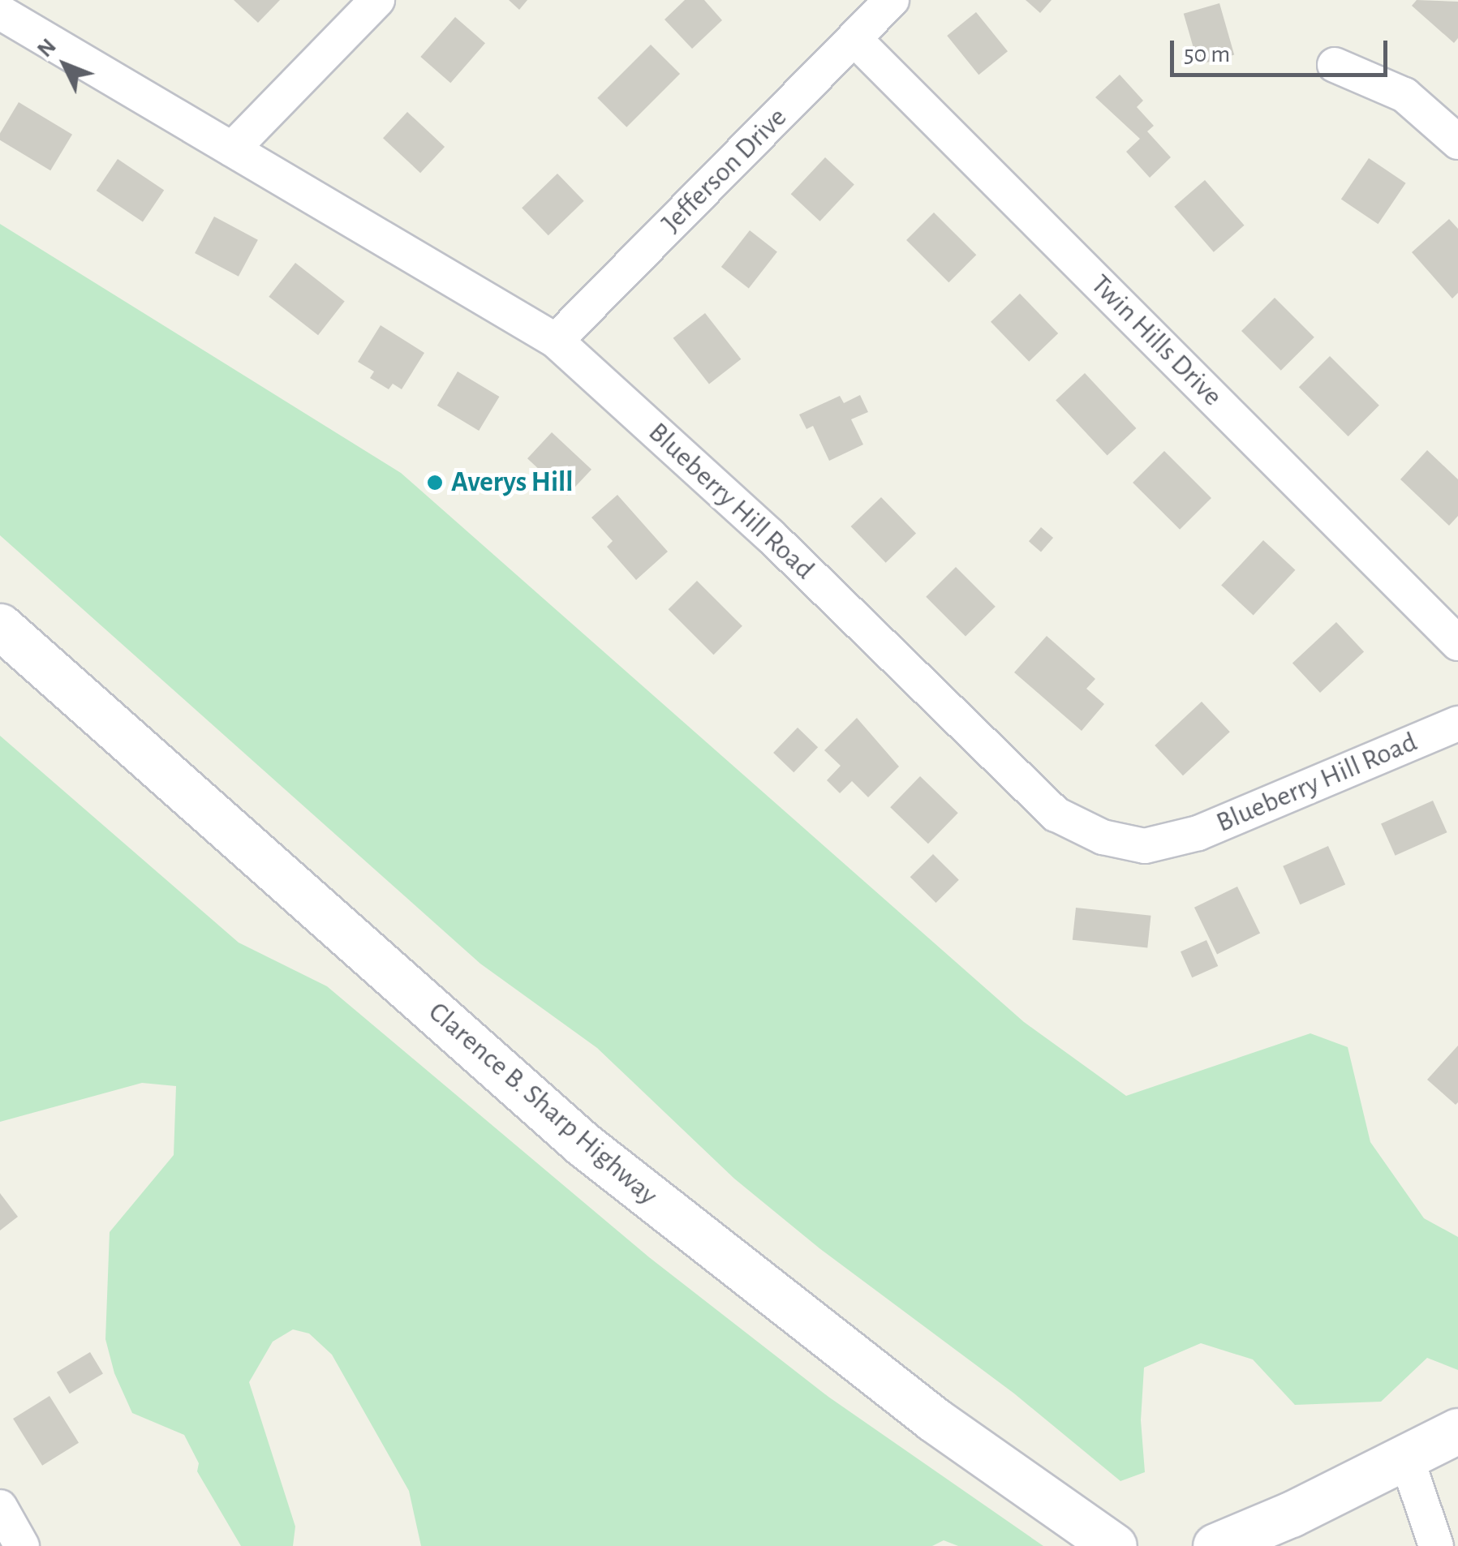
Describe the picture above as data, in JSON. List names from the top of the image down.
{
  "streets": {
    "main road": ["Clarence B. Sharp Highway"],
    "street": ["Jefferson Drive", "Twin Hills Drive", "Blueberry Hill Road"]
  },
  "crossings": [
    ["Jefferson Drive", "Twin Hills Drive"],
    ["Jefferson Drive", "Blueberry Hill Road"]
  ],
  "places": ["Averys Hill"],
  "scale_bar": "50 m",
  "north": "top left"
}
